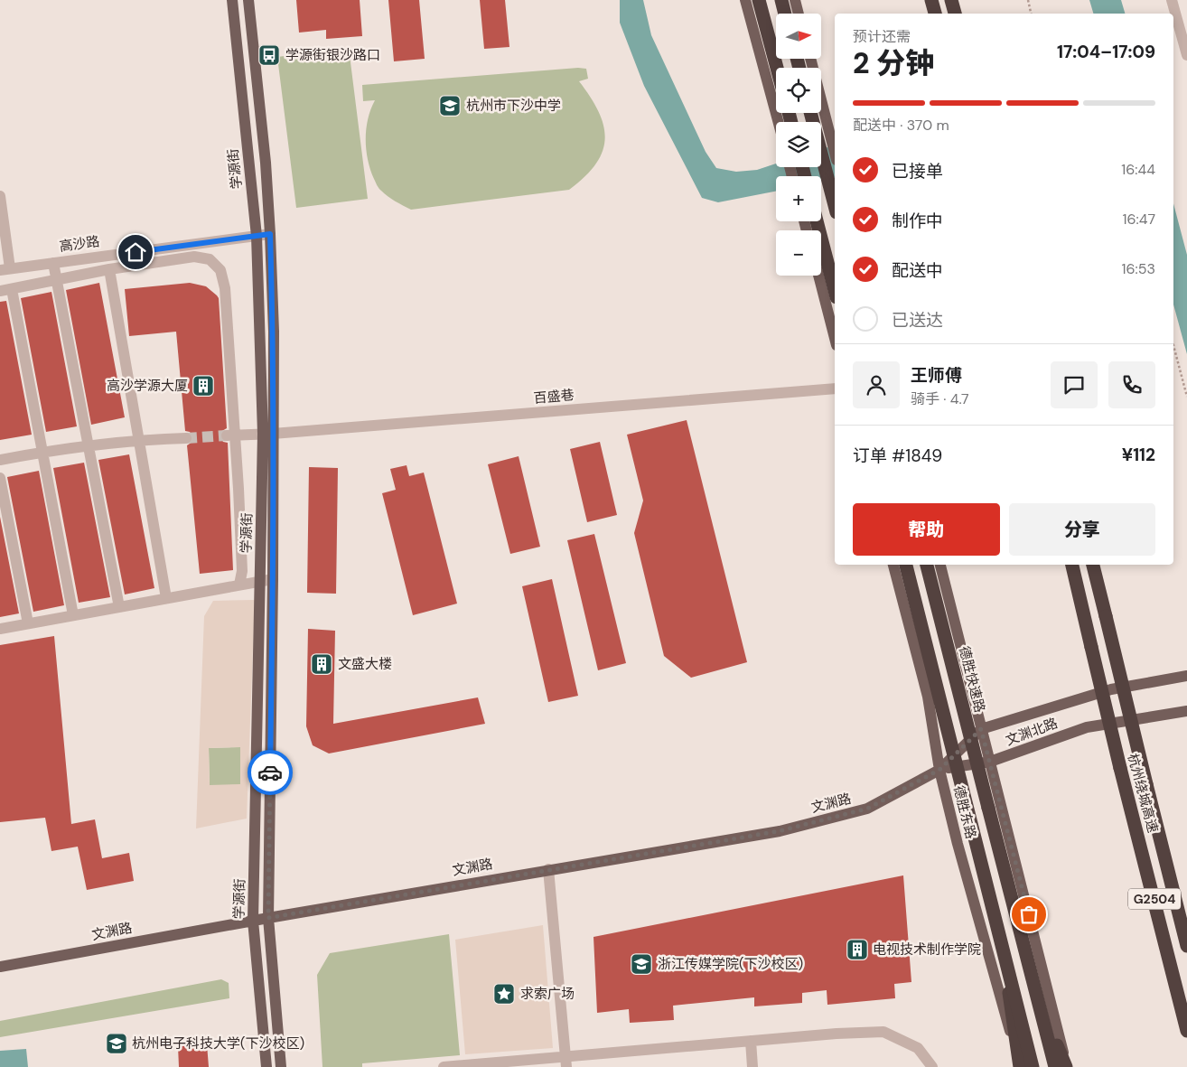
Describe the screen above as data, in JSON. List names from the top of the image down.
{
  "streets": {
    "highway": ["德胜快速路", "杭州绕城高速", "G2504"],
    "main road": [
      "学源街",
      "文渊北路",
      "文渊路",
      "德胜东路"
    ],
    "street": ["高沙路", "百盛巷"]
  },
  "crossings": [
    ["学源街", "高沙路"],
    ["学源街", "百盛巷"],
    ["学源街", "文渊路"],
    ["文渊北路", "文渊路"],
    ["文渊北路", "德胜东路"],
    ["文渊路", "德胜东路"]
  ],
  "places": {
    "bus stop": ["学源街银沙路口"],
    "school or university": ["杭州市下沙中学", "浙江传媒学院(下沙校区)", "杭州电子科技大学(下沙校区)"],
    "building": ["高沙学源大厦", "文盛大楼", "电视技术制作学院"],
    "place": ["求索广场"]
  },
  "north": "right",
  "page": {
    "map_buttons": ["+", "−"],
    "heading": ["2 分钟", "预计还需", "17:04–17:09"],
    "panel": [
      "王师傅",
      "骑手 · 4.7",
      "订单 #1849",
      "¥112"
    ],
    "bar": "配送中 · 370 m",
    "list": [
      ["已接单", "16:44"],
      ["制作中", "16:47"],
      ["配送中", "16:53"],
      "已送达"
    ],
    "buttons": ["帮助", "分享"]
  }
}
